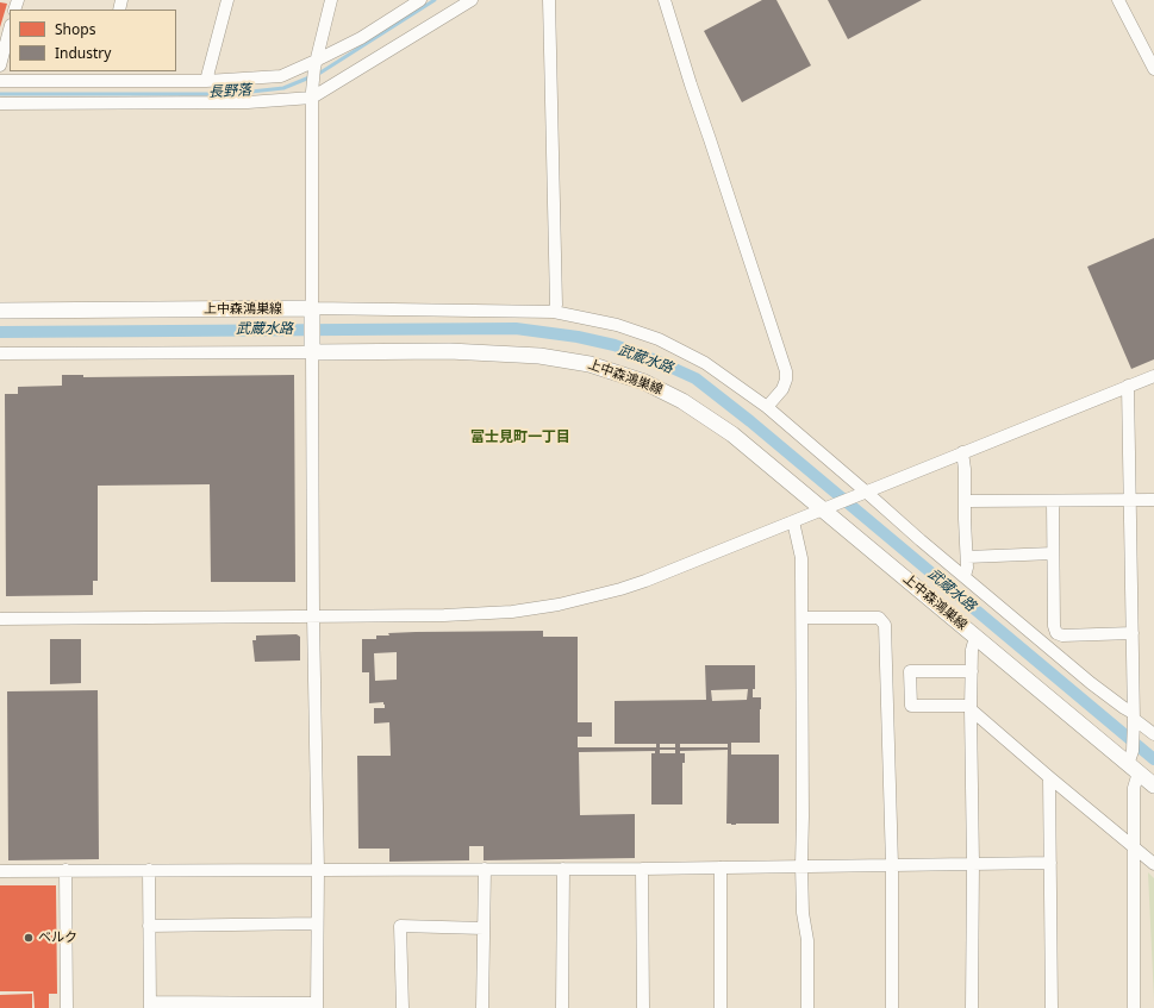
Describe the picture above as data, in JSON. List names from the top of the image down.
{
  "streets": {
    "main road": ["上中森鴻巣線"]
  },
  "districts": ["富士見町一丁目"],
  "water": ["長野落", "武蔵水路"],
  "places": ["ベルク"],
  "legend": ["Shops", "Industry"]
}
